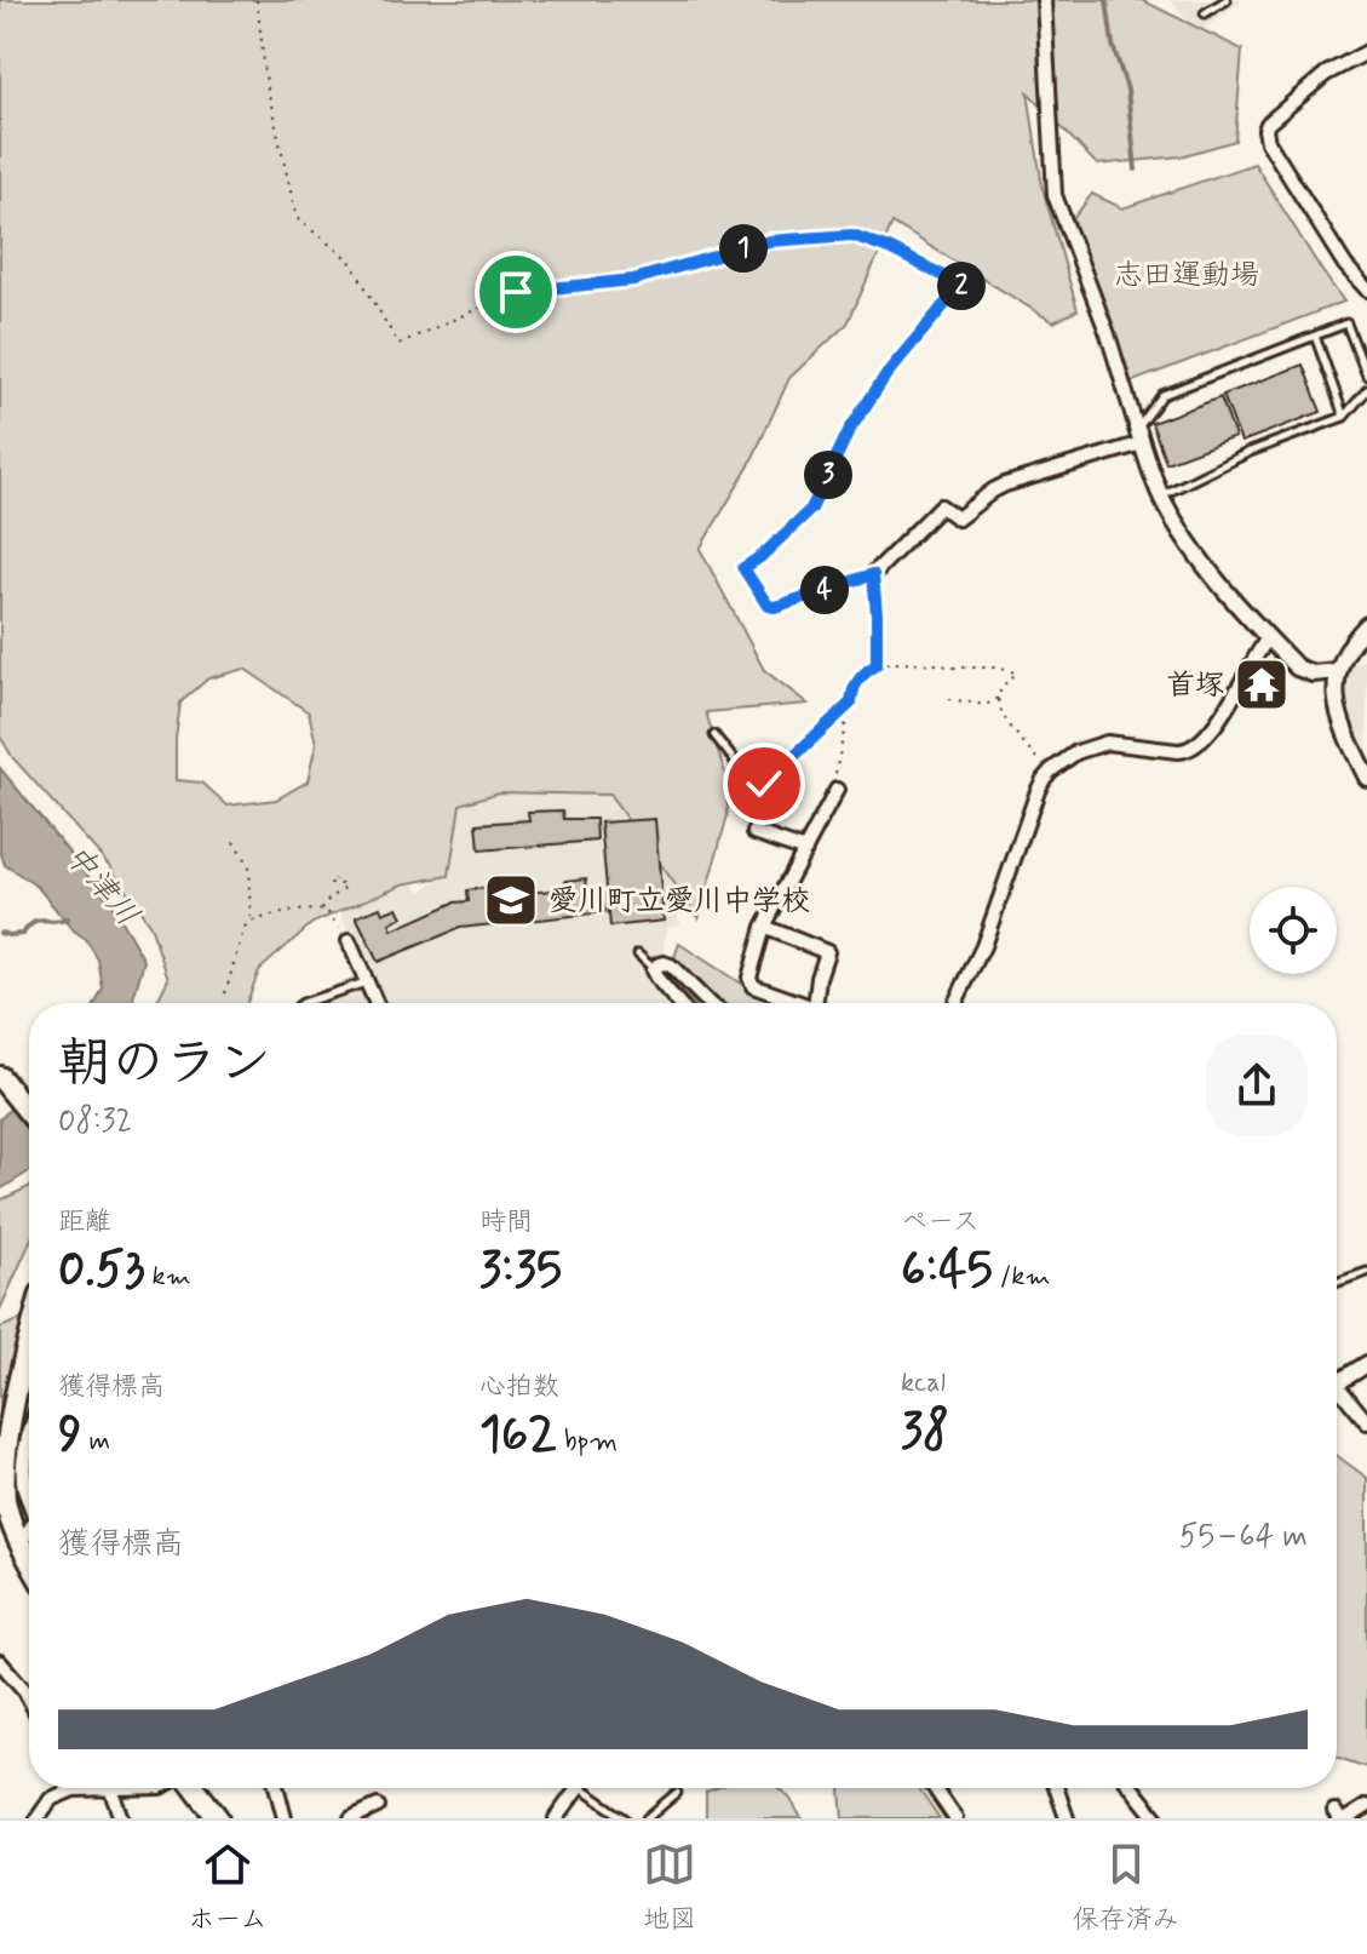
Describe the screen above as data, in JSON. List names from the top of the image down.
{
  "water": ["中津川"],
  "parks": ["志田運動場"],
  "places": {
    "temple": ["首塚"],
    "school or university": ["愛川町立愛川中学校"]
  },
  "page": {
    "pins": [
      "1",
      "2",
      "3",
      "4"
    ],
    "heading": ["朝のラン", "08:32"],
    "stats": [
      ["距離", "0.53 km"],
      ["時間", "3:35"],
      ["ペース", "6:45 /km"],
      ["獲得標高", "9 m"],
      ["心拍数", "162 bpm"],
      ["kcal", "38"]
    ],
    "chart": ["獲得標高", "55–64 m"],
    "tabs": ["ホーム", "地図", "保存済み"]
  }
}
